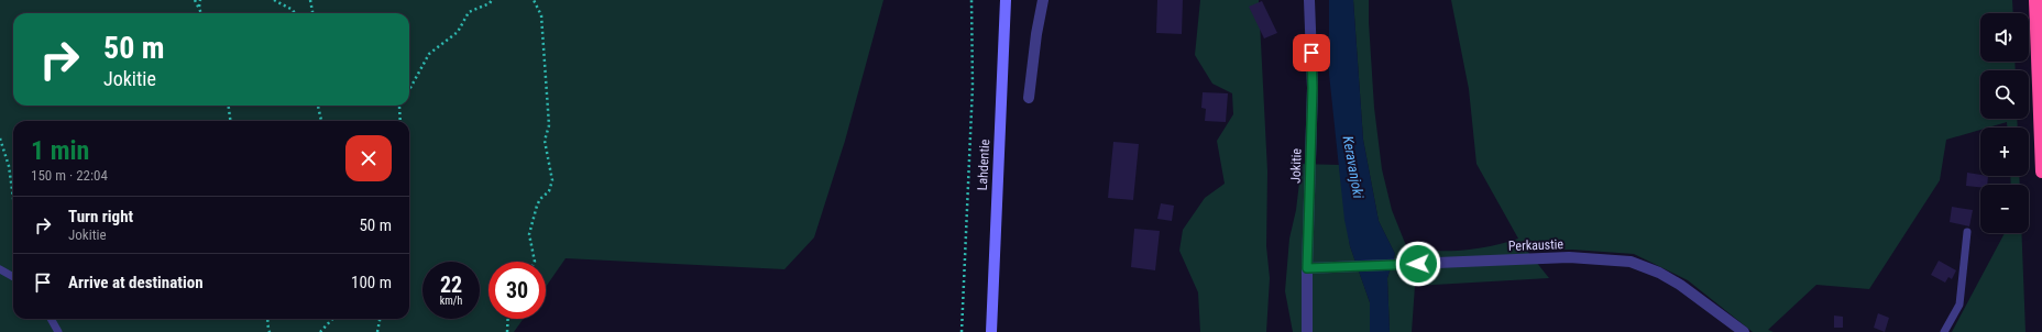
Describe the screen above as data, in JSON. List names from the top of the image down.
{
  "streets": {
    "main road": ["Lahdentie"],
    "street": ["Jokitie", "Perkaustie"]
  },
  "crossings": [
    ["Jokitie", "Perkaustie"]
  ],
  "water": ["Keravanjoki"],
  "page": {
    "map_buttons": ["+", "−"],
    "turn": ["50 m", "Jokitie"],
    "heading": ["1 min", "150 m · 22:04"],
    "list": [
      {
        "name": "Turn right",
        "note": "Jokitie",
        "value": "50 m"
      },
      {
        "name": "Arrive at destination",
        "value": "100 m"
      }
    ],
    "speed": "22 km/h",
    "limit": "30"
  }
}
